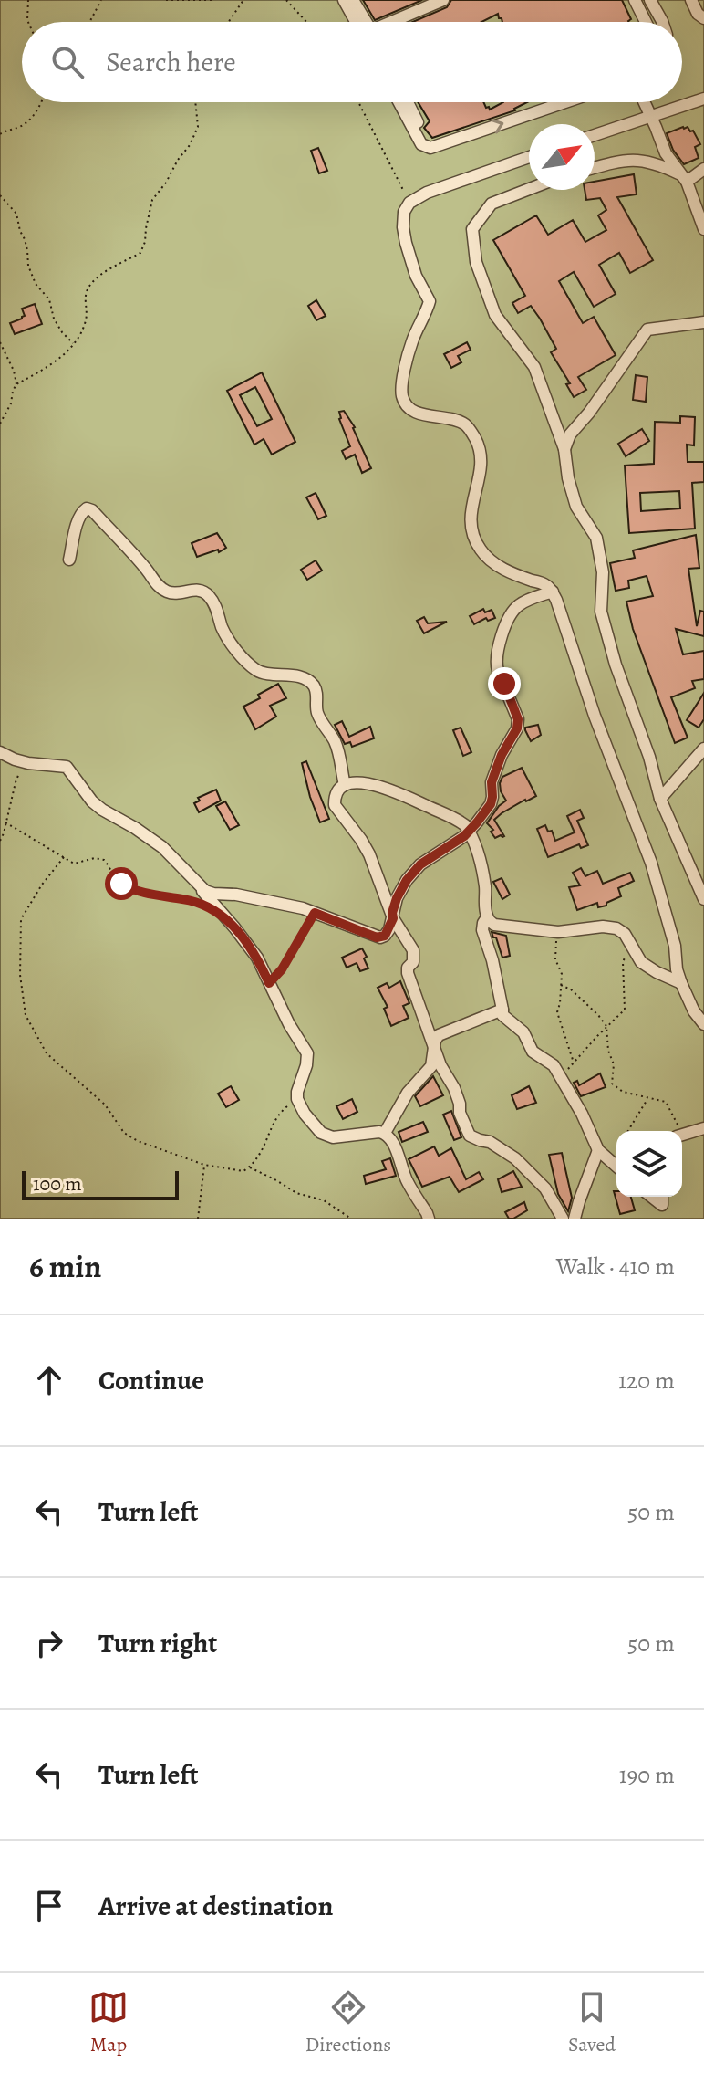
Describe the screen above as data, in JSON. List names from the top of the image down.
{
  "scale_bar": "100 m",
  "north": "top right",
  "page": {
    "search": "Search here",
    "scale": "100 m",
    "heading": ["6 min", "Walk · 410 m"],
    "list": [
      ["Continue", "120 m"],
      ["Turn left", "50 m"],
      ["Turn right", "50 m"],
      ["Turn left", "190 m"],
      "Arrive at destination"
    ],
    "nav": ["Map", "Directions", "Saved"]
  }
}
